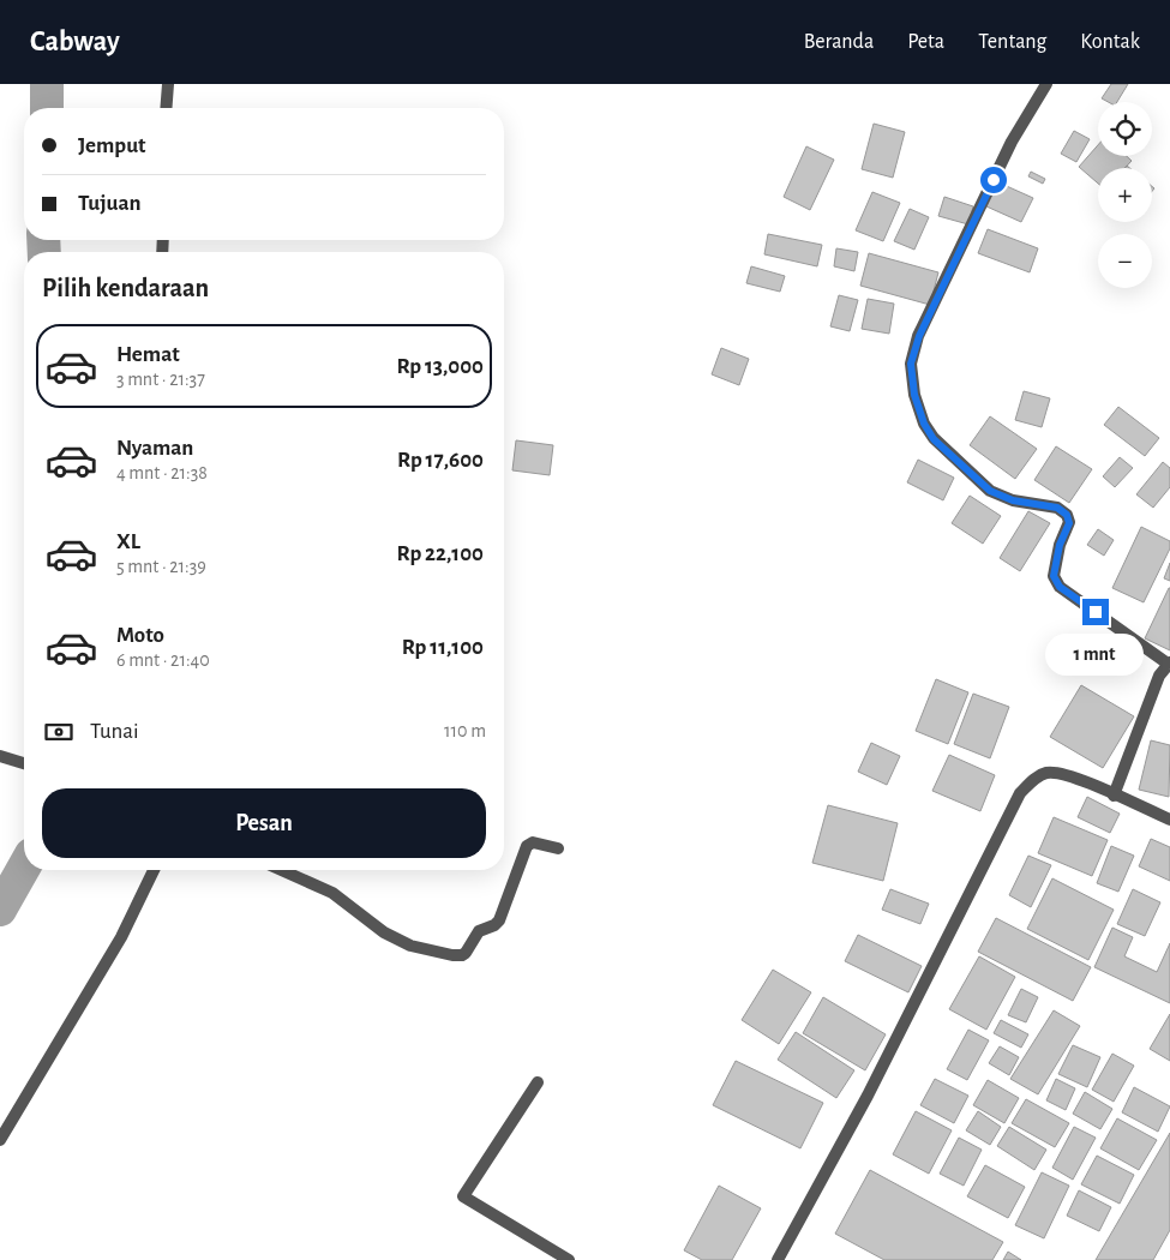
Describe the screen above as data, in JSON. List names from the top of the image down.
{
  "page": {
    "header": "Cabway",
    "nav": [
      "Beranda",
      "Peta",
      "Tentang",
      "Kontak"
    ],
    "map_buttons": ["+", "−"],
    "banner": ["Jemput", "Tujuan"],
    "heading": "Pilih kendaraan",
    "list": [
      {
        "name": "Hemat",
        "note": "3 mnt · 21:37",
        "value": "Rp 13,000"
      },
      {
        "name": "Nyaman",
        "note": "4 mnt · 21:38",
        "value": "Rp 17,600"
      },
      {
        "name": "XL",
        "note": "5 mnt · 21:39",
        "value": "Rp 22,100"
      },
      {
        "name": "Moto",
        "note": "6 mnt · 21:40",
        "value": "Rp 11,100"
      }
    ],
    "bubble": "1 mnt",
    "pay": ["Tunai", "110 m"],
    "buttons": "Pesan"
  }
}
